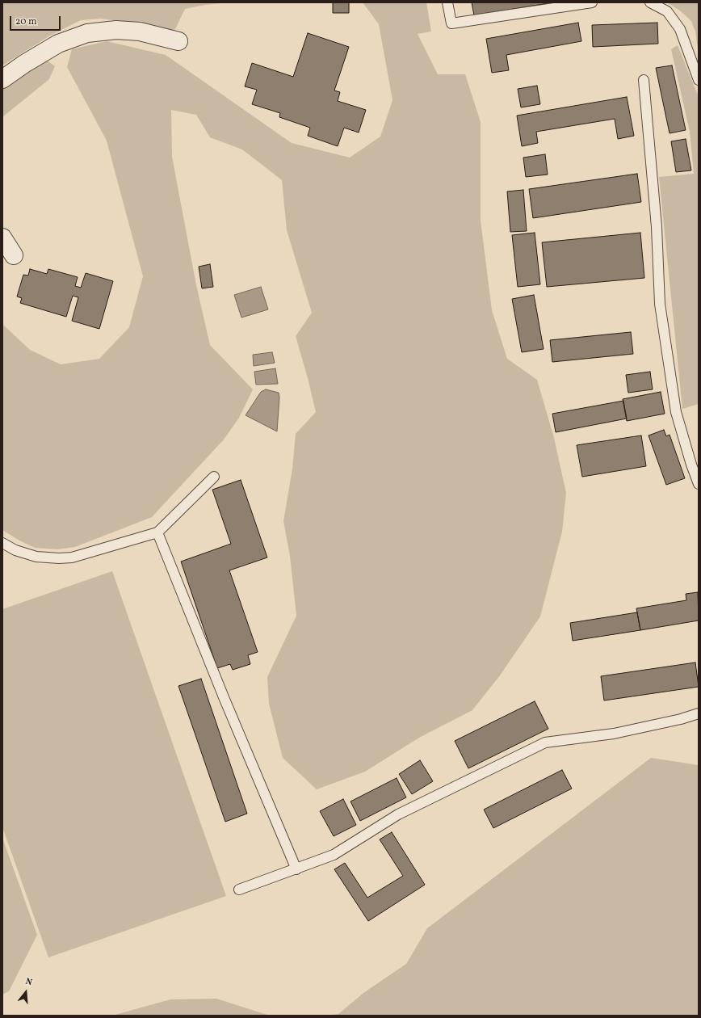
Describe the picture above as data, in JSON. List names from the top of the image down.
{
  "scale_bar": "20 m",
  "north": "top"
}
